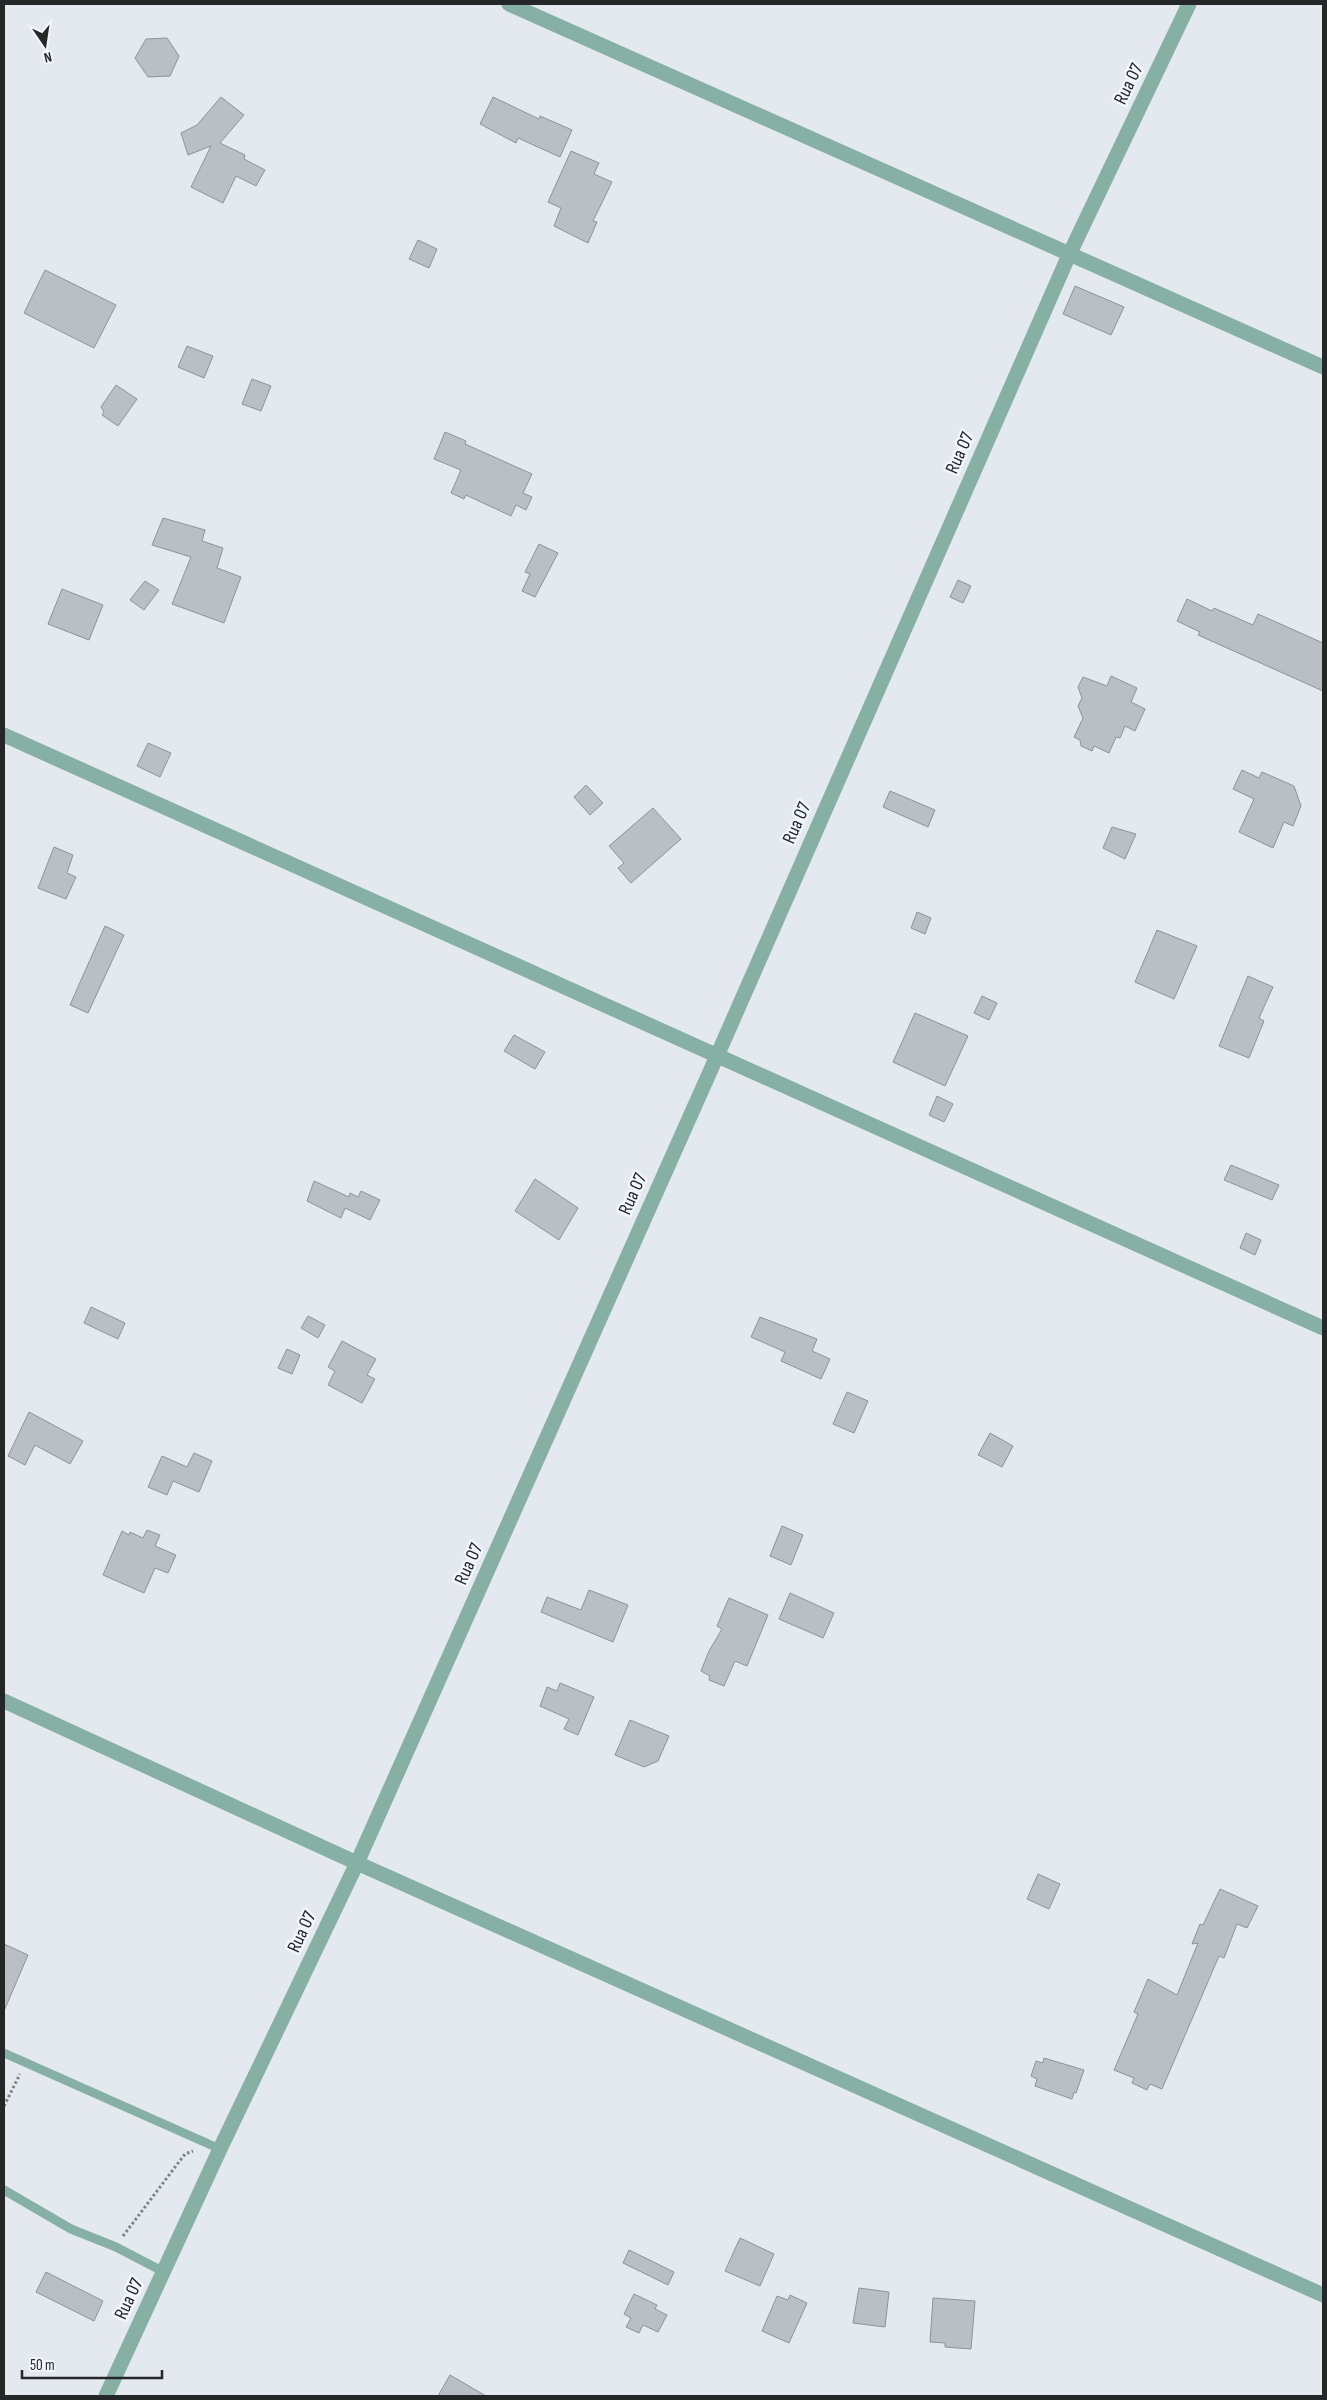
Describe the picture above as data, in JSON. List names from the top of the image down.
{
  "streets": {
    "street": ["Rua 07"]
  },
  "scale_bar": "50 m",
  "north": "bottom"
}
